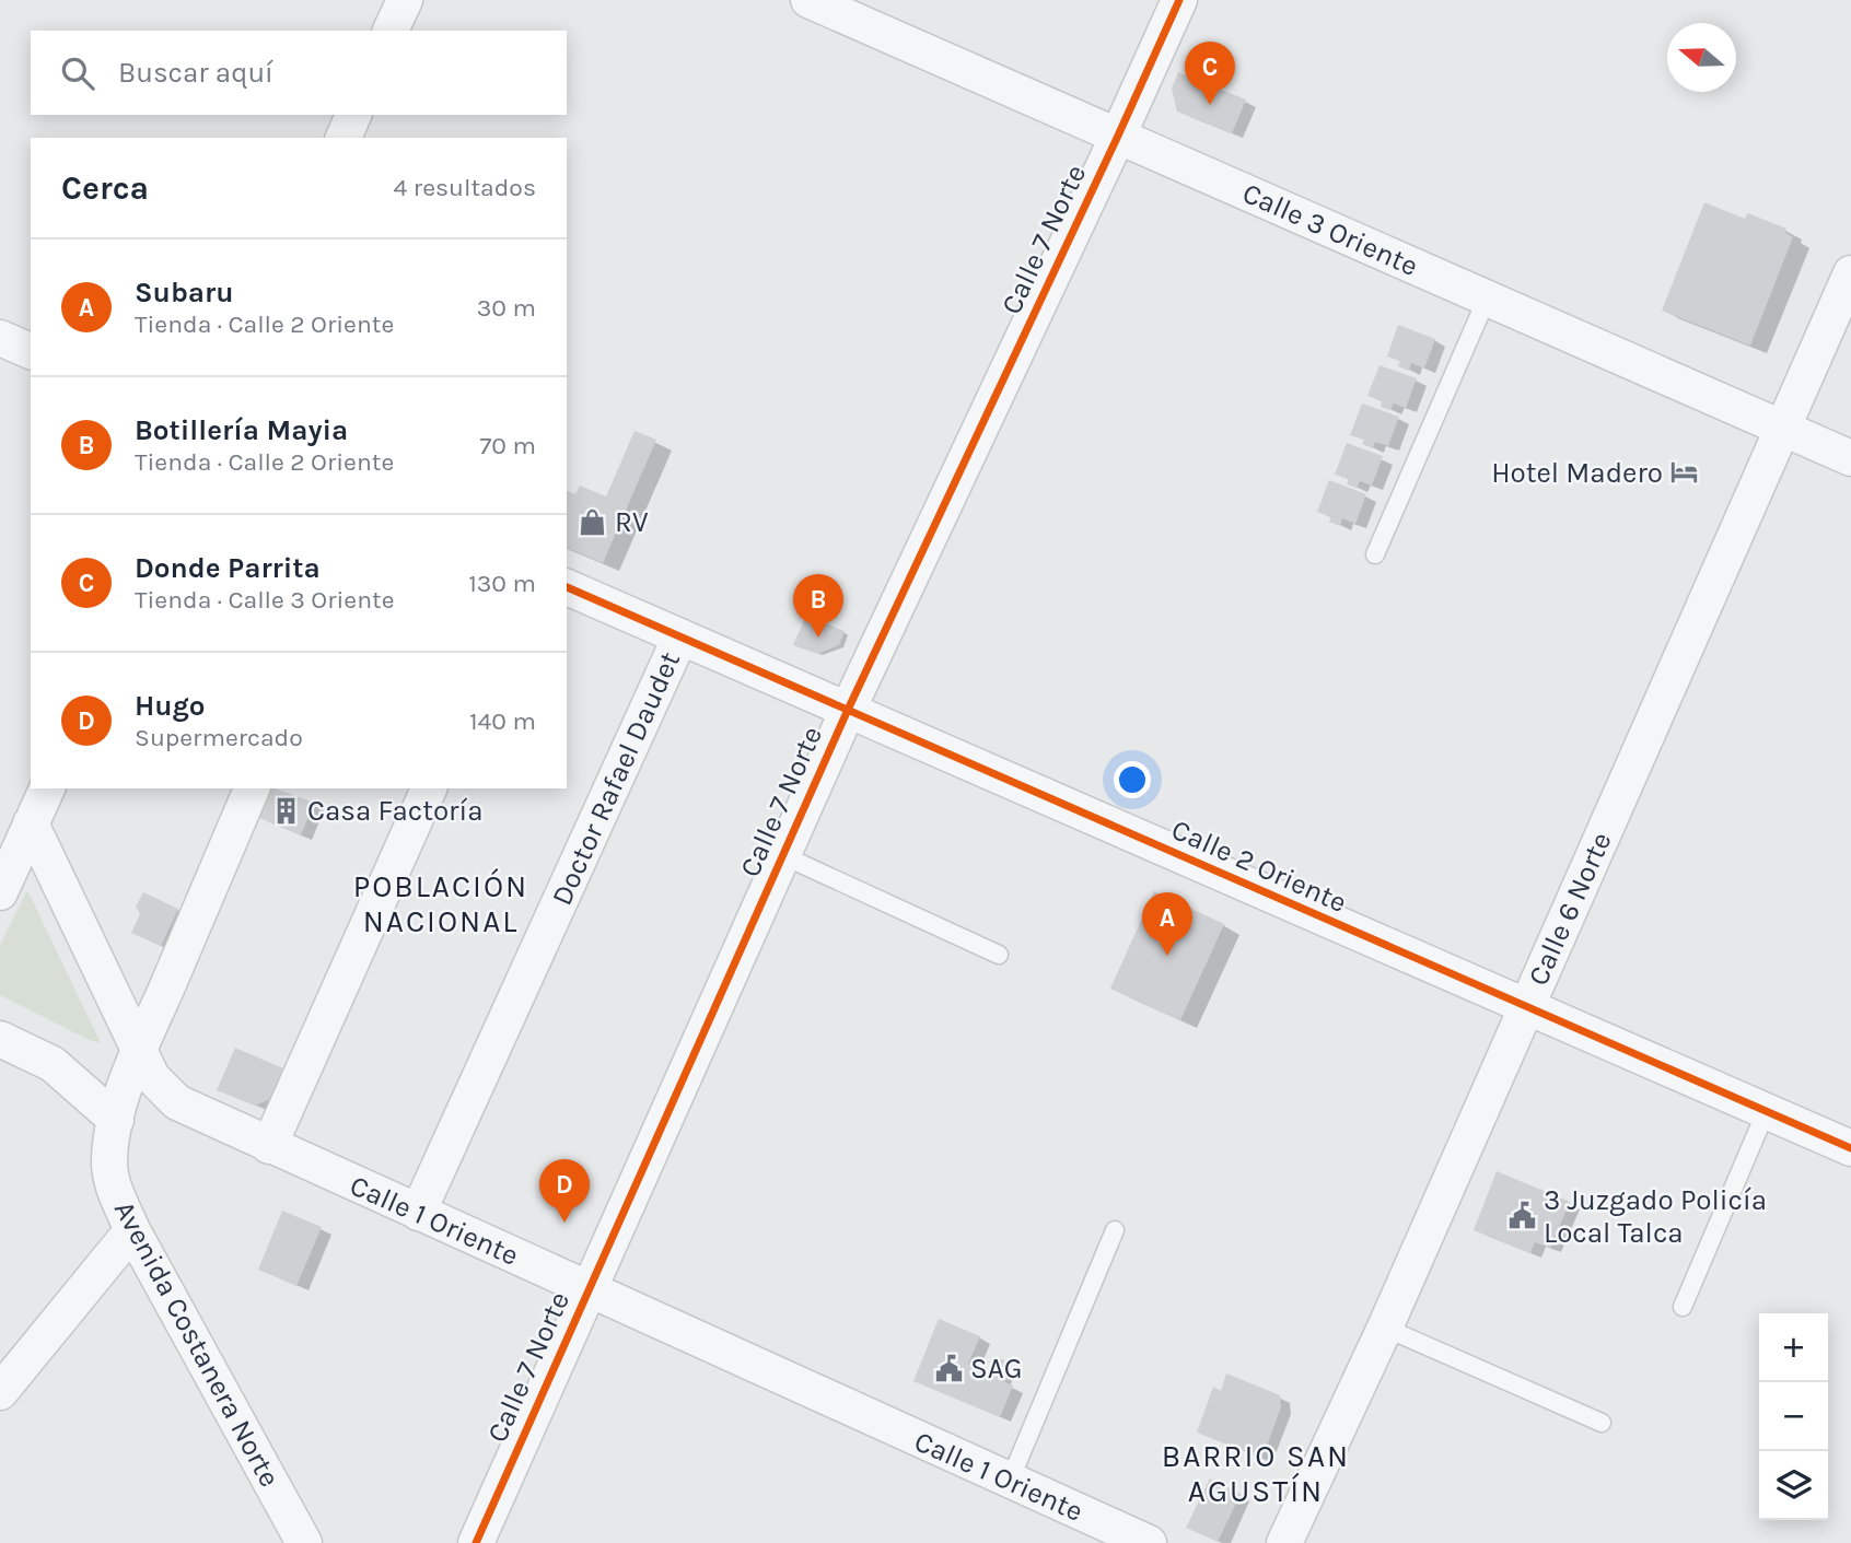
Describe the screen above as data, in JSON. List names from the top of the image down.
{
  "streets": {
    "street": [
      "Calle 3 Oriente",
      "Calle 7 Norte",
      "Doctor Rafael Daudet",
      "Calle 2 Oriente",
      "Calle 6 Norte",
      "Calle 1 Oriente",
      "Avenida Costanera Norte"
    ]
  },
  "crossings": [
    ["Calle 3 Oriente", "Calle 7 Norte"],
    ["Calle 3 Oriente", "Calle 6 Norte"],
    ["Calle 7 Norte", "Calle 2 Oriente"],
    ["Calle 7 Norte", "Calle 1 Oriente"],
    ["Doctor Rafael Daudet", "Calle 2 Oriente"],
    ["Doctor Rafael Daudet", "Calle 1 Oriente"],
    ["Calle 2 Oriente", "Calle 6 Norte"],
    ["Calle 1 Oriente", "Avenida Costanera Norte"]
  ],
  "districts": ["POBLACIÓN NACIONAL", "BARRIO SAN AGUSTÍN"],
  "places": {
    "hotel": ["Hotel Madero"],
    "shop": ["RV"],
    "building": ["Casa Factoría"],
    "public building": ["3 Juzgado Policía Local Talca", "SAG"]
  },
  "north": "left",
  "page": {
    "search": "Buscar aquí",
    "pins": [
      "C",
      "B",
      "A",
      "D"
    ],
    "heading": ["Cerca", "4 resultados"],
    "list": [
      {
        "mark": "A",
        "name": "Subaru",
        "note": "Tienda · Calle 2 Oriente",
        "value": "30 m"
      },
      {
        "mark": "B",
        "name": "Botillería Mayia",
        "note": "Tienda · Calle 2 Oriente",
        "value": "70 m"
      },
      {
        "mark": "C",
        "name": "Donde Parrita",
        "note": "Tienda · Calle 3 Oriente",
        "value": "130 m"
      },
      {
        "mark": "D",
        "name": "Hugo",
        "note": "Supermercado",
        "value": "140 m"
      }
    ],
    "map_buttons": ["+", "−"]
  }
}
